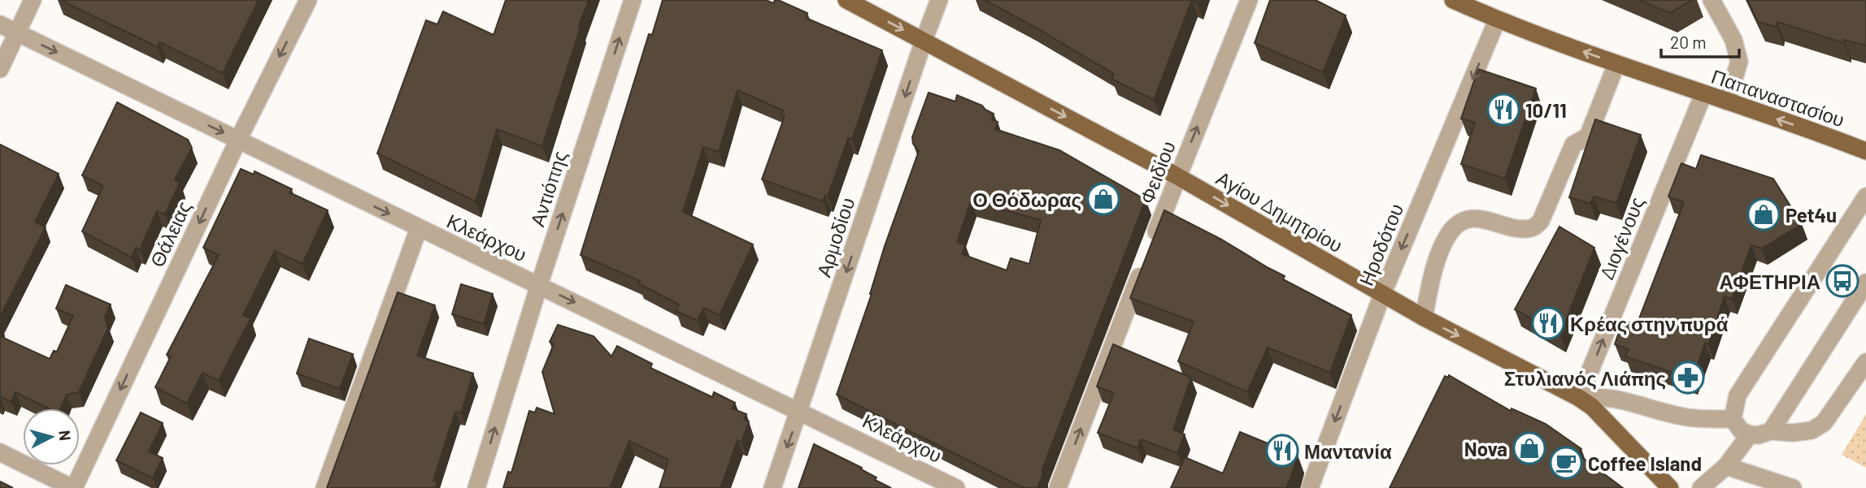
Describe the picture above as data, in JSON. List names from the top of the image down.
{
  "streets": {
    "main road": ["Παπαναστασίου", "Αγίου Δημητρίου"],
    "street": [
      "Φειδίου",
      "Αντιόπης",
      "Θάλειας",
      "Κλεάρχου",
      "Αρμοδίου",
      "Διογένους",
      "Ηροδότου"
    ]
  },
  "crossings": [
    ["Παπαναστασίου", "Διογένους"],
    ["Παπαναστασίου", "Ηροδότου"],
    ["Φειδίου", "Αγίου Δημητρίου"],
    ["Αντιόπης", "Κλεάρχου"],
    ["Αγίου Δημητρίου", "Αρμοδίου"],
    ["Αγίου Δημητρίου", "Διογένους"],
    ["Αγίου Δημητρίου", "Ηροδότου"],
    ["Θάλειας", "Κλεάρχου"],
    ["Κλεάρχου", "Αρμοδίου"]
  ],
  "one_way": [
    "Παπαναστασίου",
    "Φειδίου",
    "Αγίου Δημητρίου",
    "Θάλειας",
    "Κλεάρχου",
    "Αρμοδίου",
    "Διογένους",
    "Ηροδότου"
  ],
  "places": {
    "restaurant": ["10/11", "Κρέας στην πυρά", "Μαντανία"],
    "shop": ["Ο Θόδωρας", "Pet4u", "Nova"],
    "bus stop": ["ΑΦΕΤΗΡΙΑ"],
    "pharmacy": ["Στυλιανός Λιάπης"],
    "cafe": ["Coffee Island"]
  },
  "scale_bar": "20 m",
  "north": "right"
}
